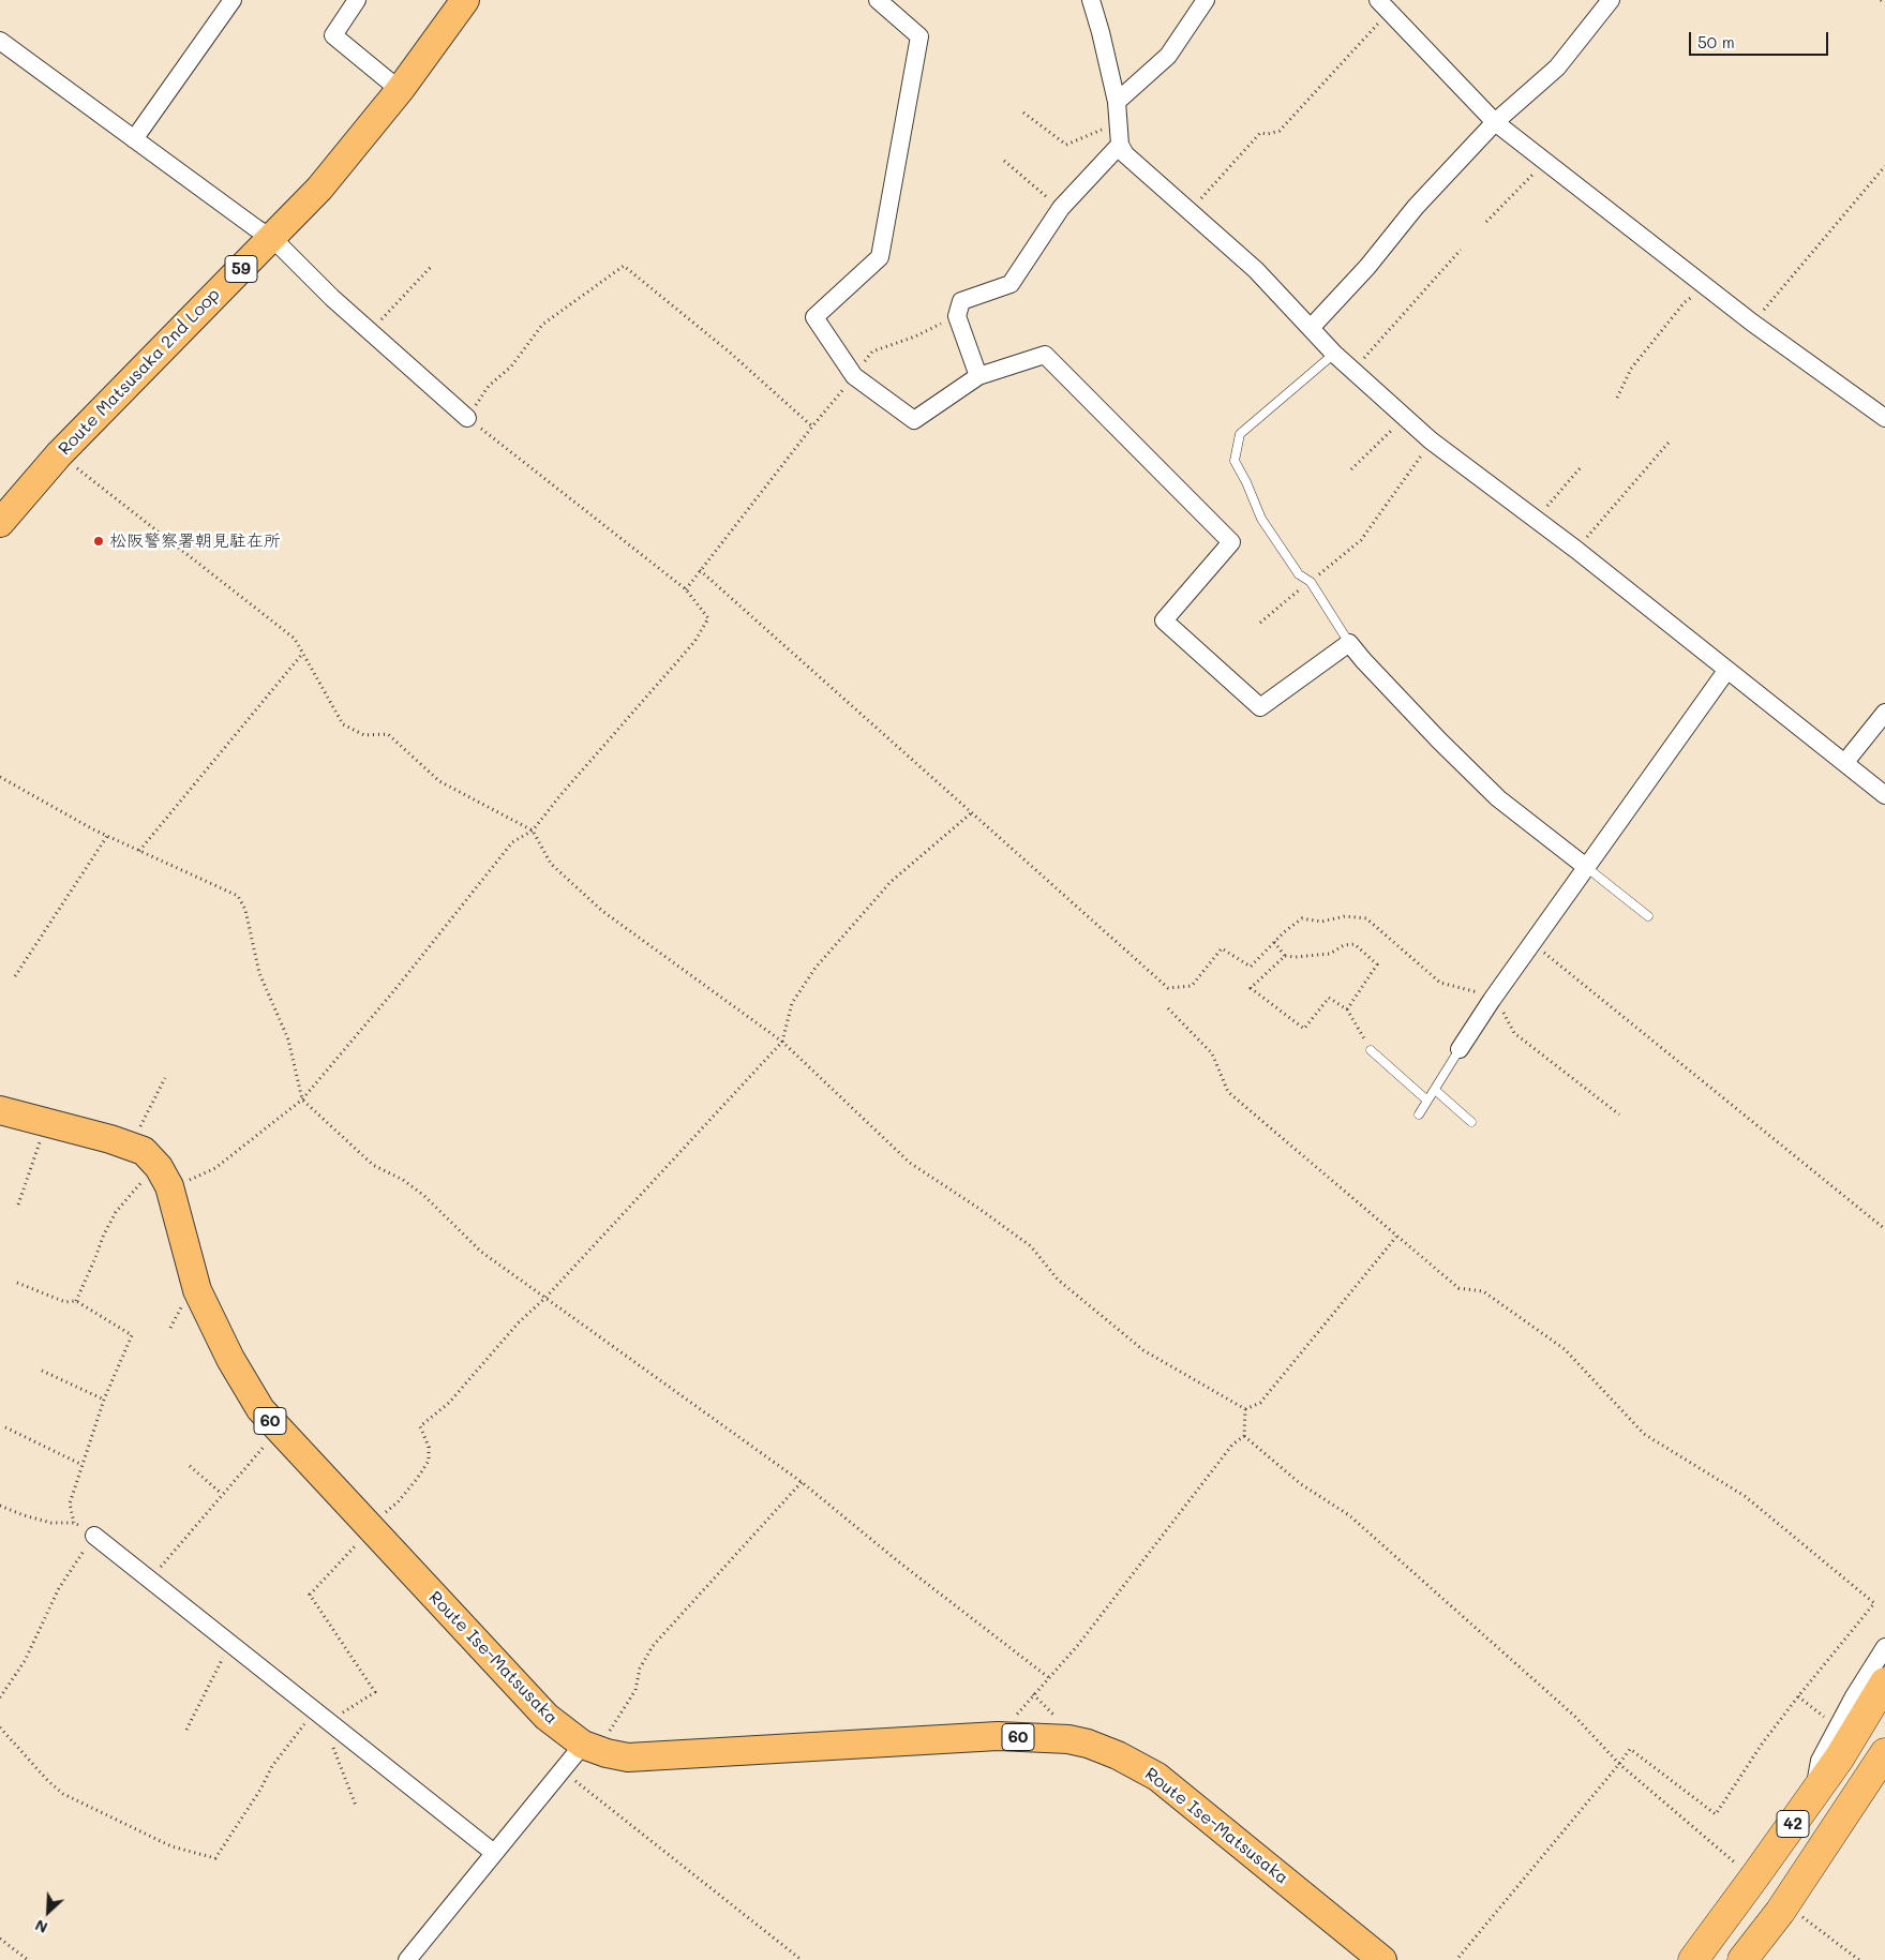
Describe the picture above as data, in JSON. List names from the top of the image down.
{
  "streets": {
    "highway": ["42"],
    "main road": [
      "59",
      "Route Matsusaka 2nd Loop",
      "60",
      "Route Ise-Matsusaka"
    ]
  },
  "places": ["松阪警察署朝見駐在所"],
  "scale_bar": "50 m",
  "north": "bottom left"
}
